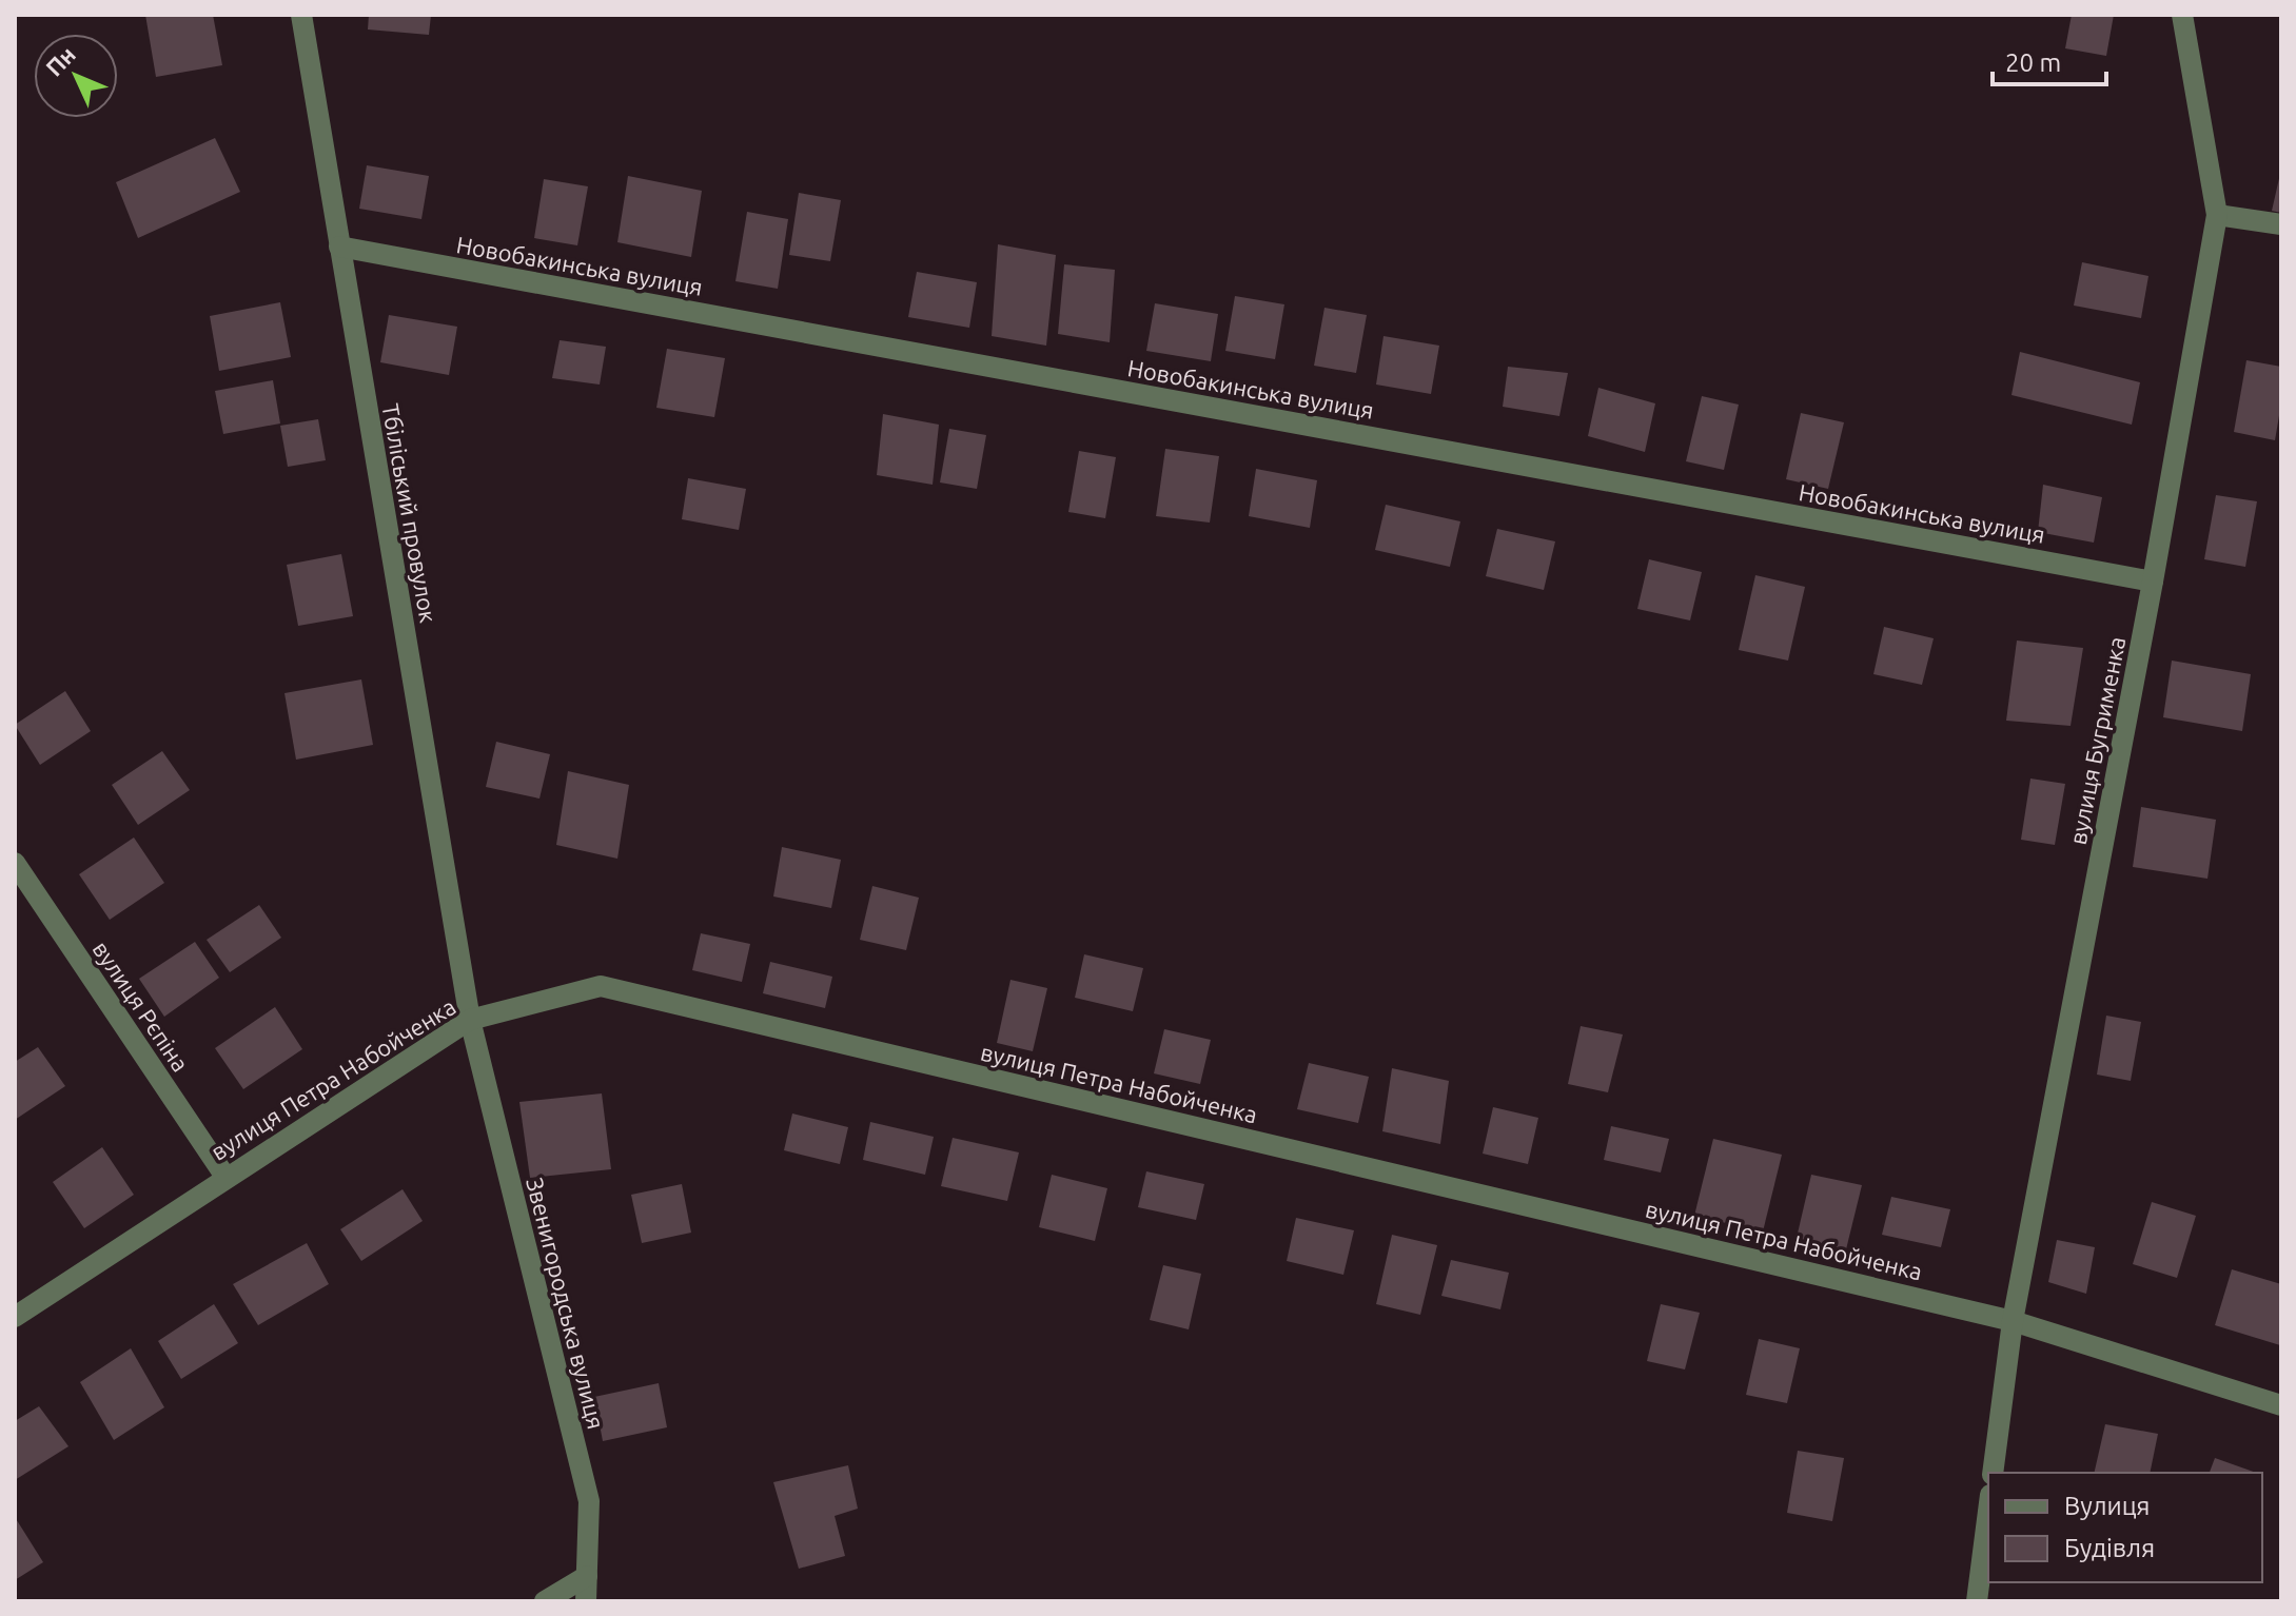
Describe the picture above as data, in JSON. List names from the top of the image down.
{
  "streets": {
    "street": [
      "Новобакинська вулиця",
      "Тбіліський провулок",
      "вулиця Бугрименка",
      "вулиця Рєпіна",
      "вулиця Петра Набойченка",
      "Звенигородська вулиця"
    ]
  },
  "crossings": [
    ["Новобакинська вулиця", "Тбіліський провулок"],
    ["Новобакинська вулиця", "вулиця Бугрименка"],
    ["Тбіліський провулок", "вулиця Петра Набойченка"],
    ["Тбіліський провулок", "Звенигородська вулиця"],
    ["вулиця Бугрименка", "вулиця Петра Набойченка"],
    ["вулиця Рєпіна", "вулиця Петра Набойченка"],
    ["вулиця Петра Набойченка", "Звенигородська вулиця"]
  ],
  "legend": ["Вулиця", "Будівля"],
  "scale_bar": "20 m",
  "north": "top left"
}
